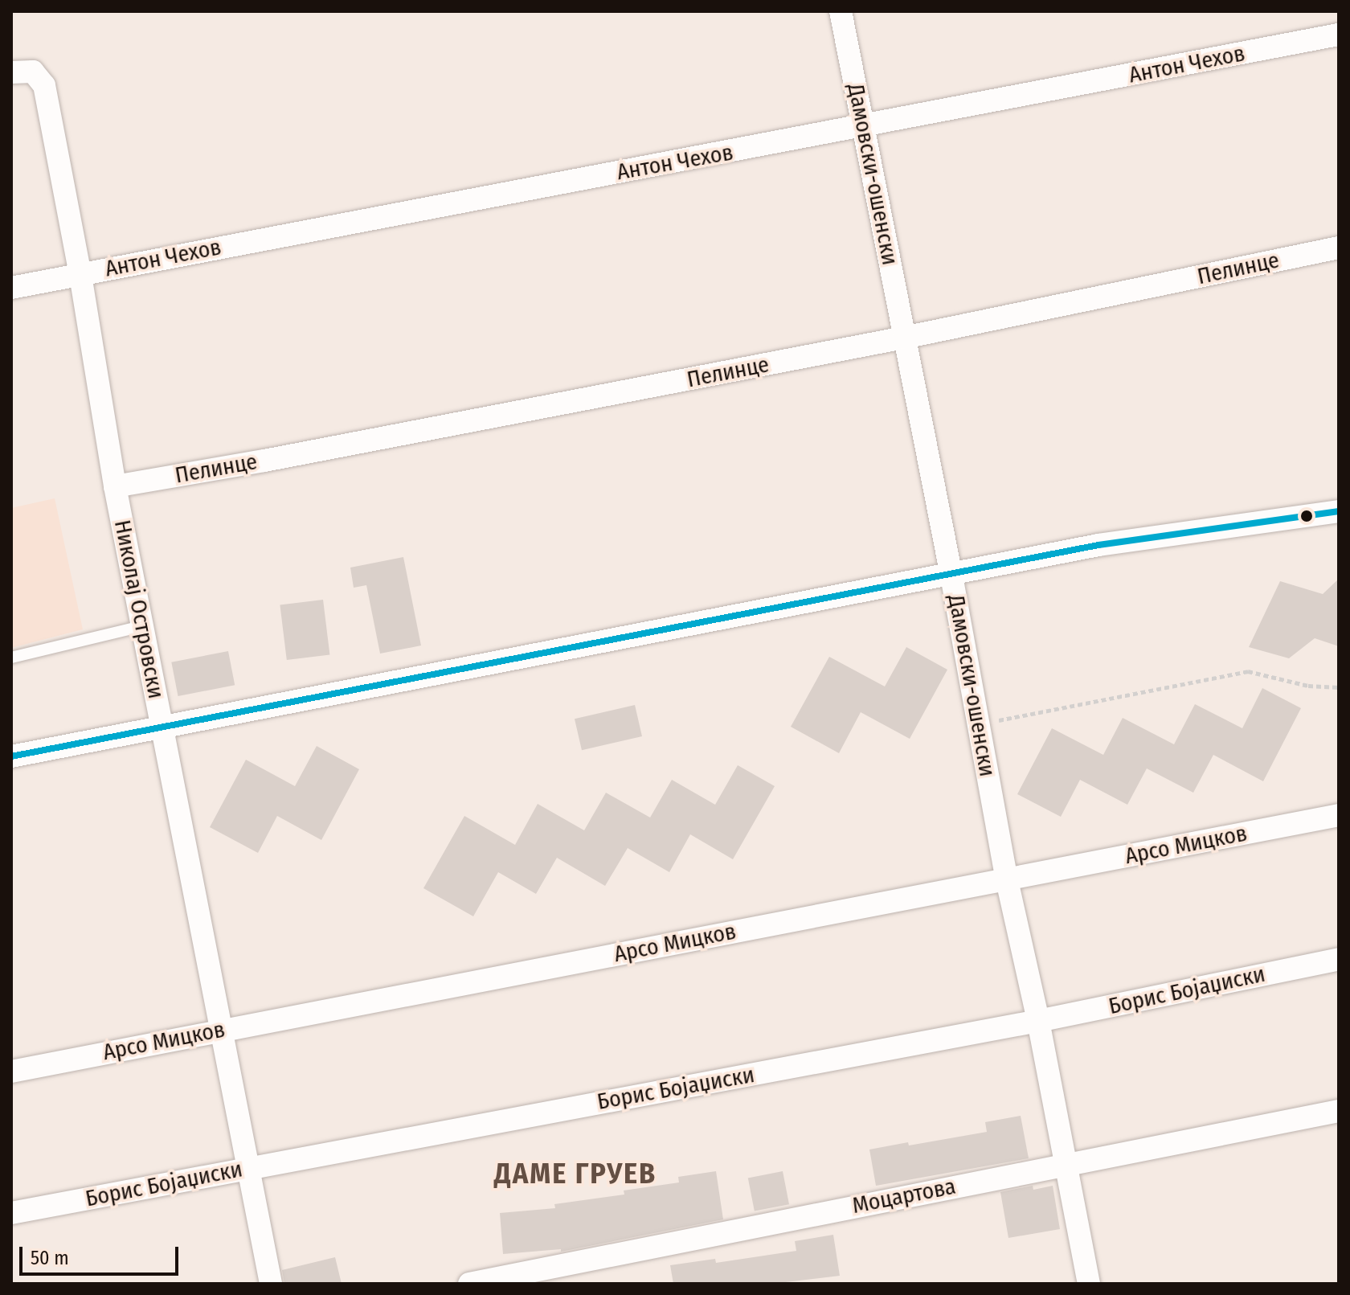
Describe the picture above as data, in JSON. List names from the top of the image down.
{
  "streets": {
    "street": [
      "Антон Чехов",
      "Дамовски-ошенски",
      "Пелинце",
      "Николај Островски",
      "Арсо Мицков",
      "Борис Бојаџиски",
      "Моцартова"
    ]
  },
  "crossings": [
    ["Антон Чехов", "Дамовски-ошенски"],
    ["Антон Чехов", "Николај Островски"],
    ["Дамовски-ошенски", "Пелинце"],
    ["Дамовски-ошенски", "Арсо Мицков"],
    ["Дамовски-ошенски", "Борис Бојаџиски"],
    ["Дамовски-ошенски", "Моцартова"],
    ["Пелинце", "Николај Островски"],
    ["Николај Островски", "Арсо Мицков"],
    ["Николај Островски", "Борис Бојаџиски"]
  ],
  "districts": ["ДАМЕ ГРУЕВ"],
  "scale_bar": "50 m"
}
